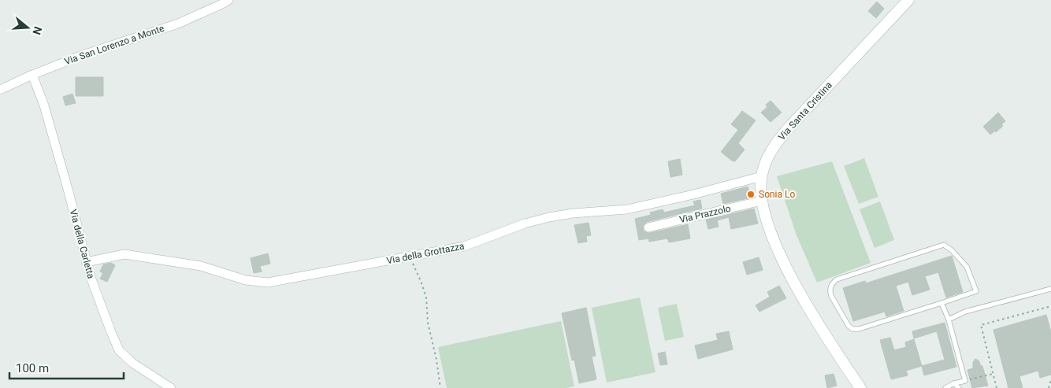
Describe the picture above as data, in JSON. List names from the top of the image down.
{
  "streets": {
    "street": [
      "Via San Lorenzo a Monte",
      "Via Santa Cristina",
      "Via Prazzolo",
      "Via della Carletta",
      "Via della Grottazza"
    ]
  },
  "crossings": [
    ["Via San Lorenzo a Monte", "Via della Carletta"],
    ["Via Santa Cristina", "Via Prazzolo"],
    ["Via Santa Cristina", "Via della Grottazza"],
    ["Via della Carletta", "Via della Grottazza"]
  ],
  "places": ["Sonia Lo"],
  "scale_bar": "100 m",
  "north": "right"
}
